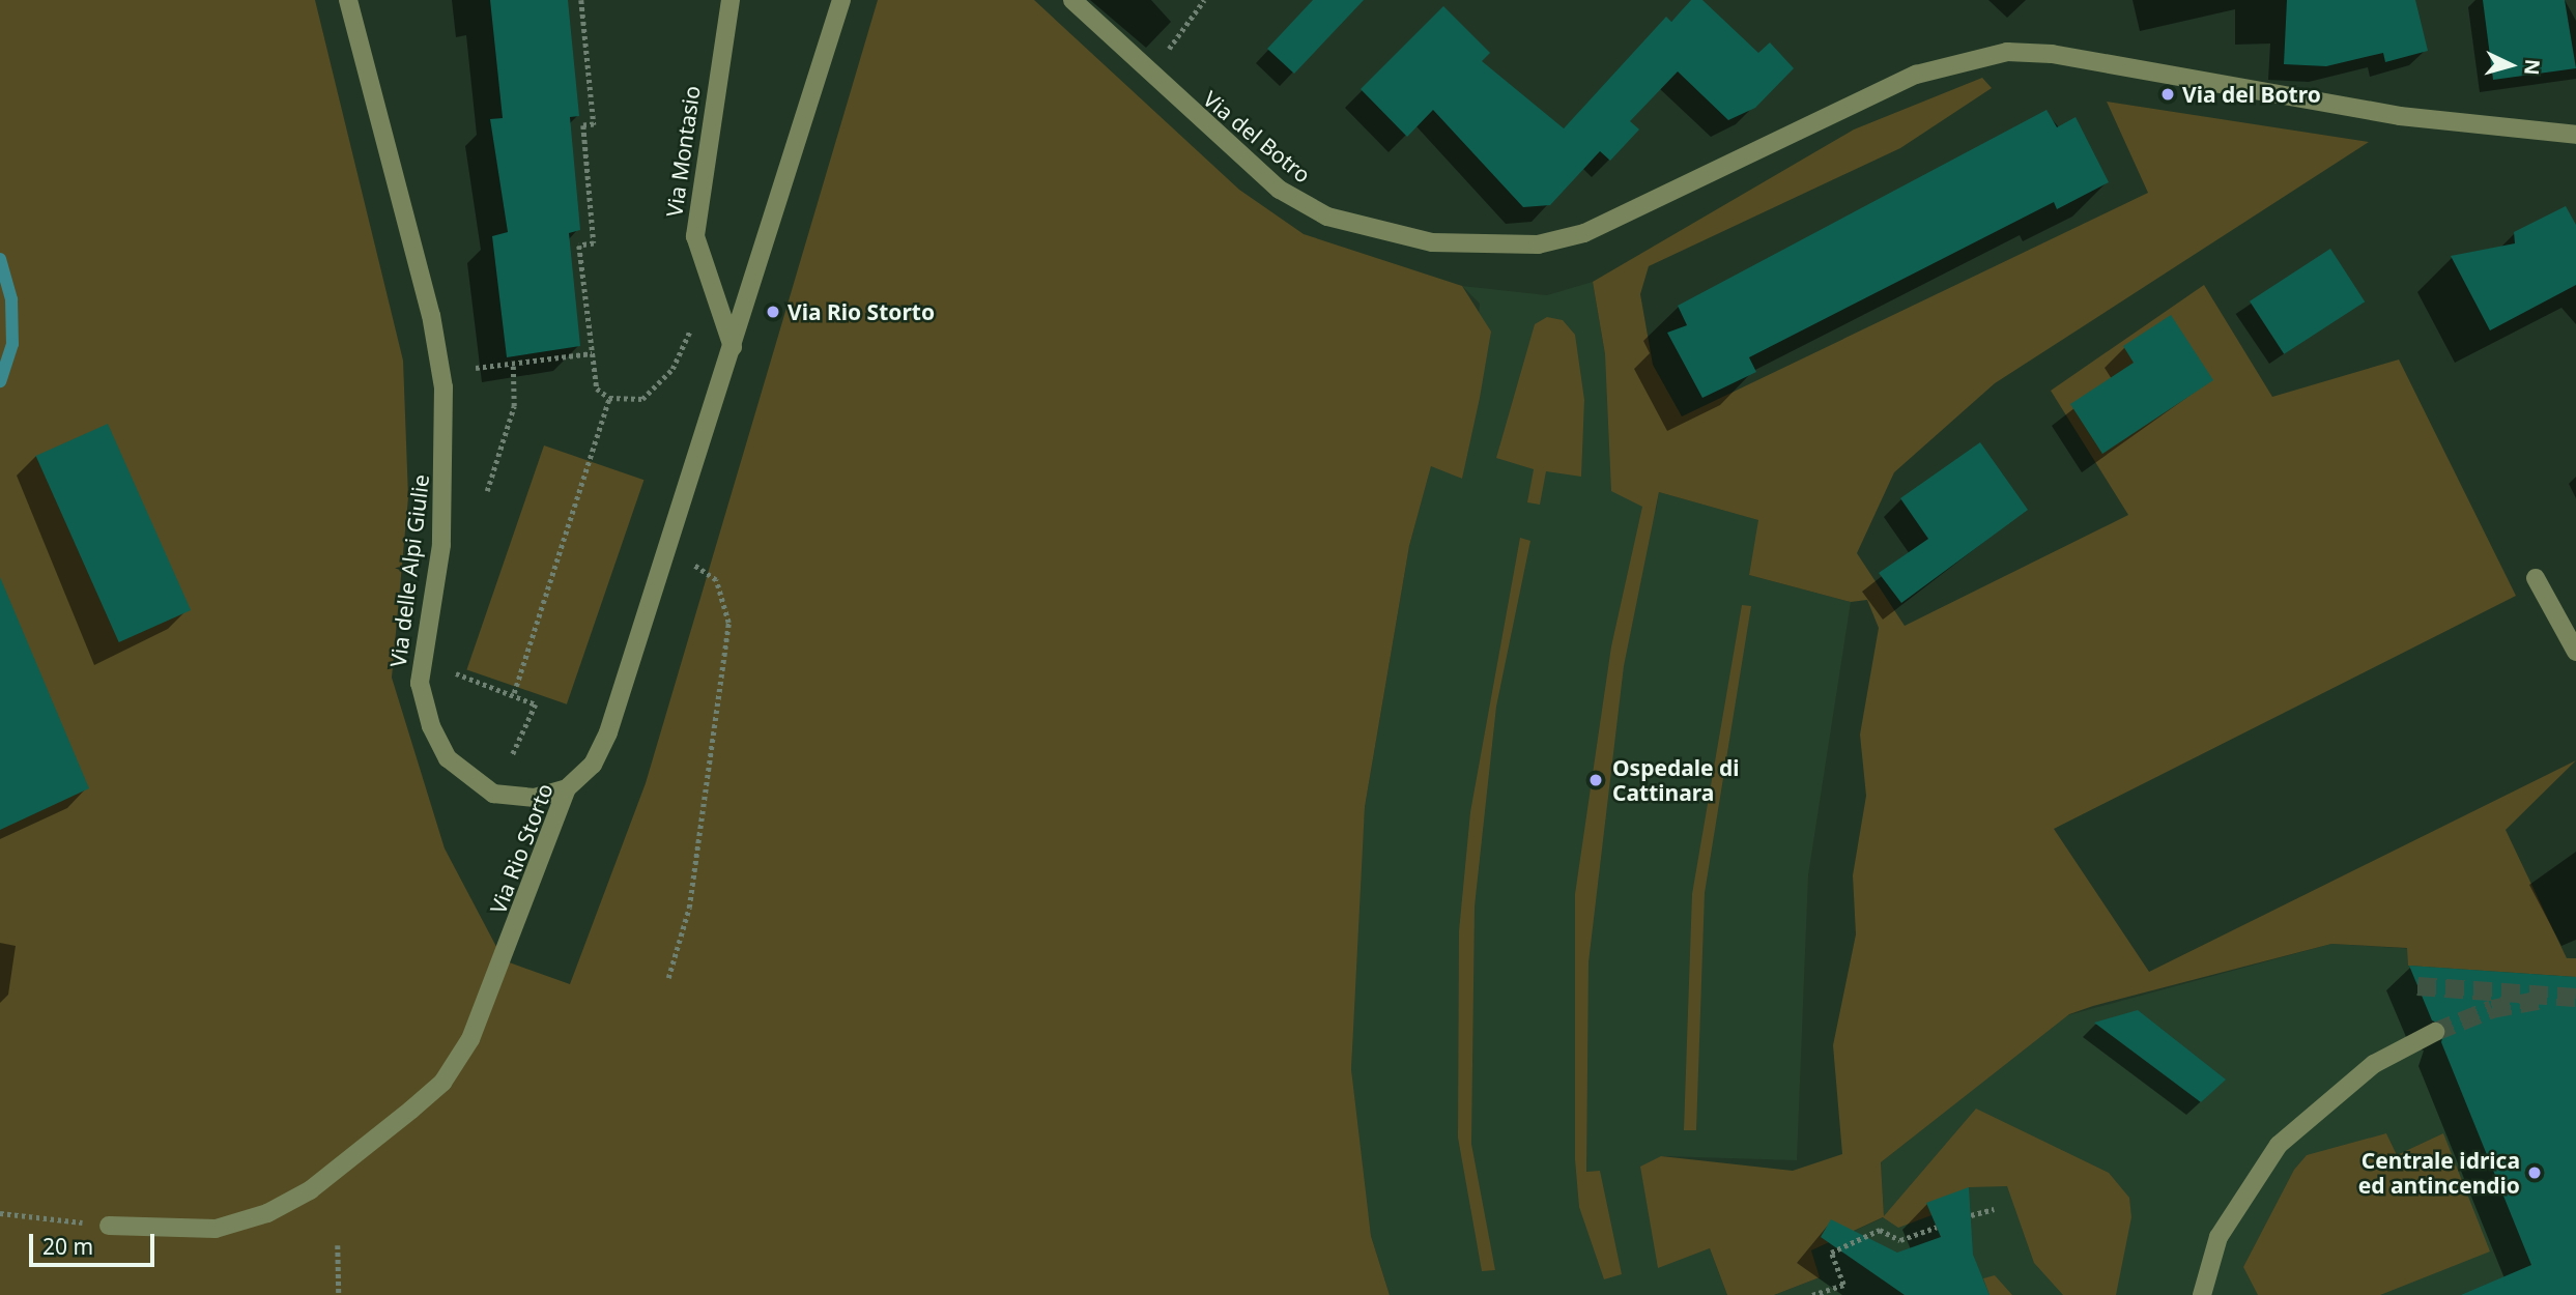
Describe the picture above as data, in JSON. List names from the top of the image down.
{
  "streets": {
    "street": [
      "Via del Botro",
      "Via Montasio",
      "Via delle Alpi Giulie",
      "Via Rio Storto"
    ]
  },
  "crossings": [
    ["Via Montasio", "Via Rio Storto"],
    ["Via delle Alpi Giulie", "Via Rio Storto"]
  ],
  "places": [
    "Via del Botro",
    "Via Rio Storto",
    "Ospedale di Cattinara",
    "Centrale idrica ed antincendio"
  ],
  "scale_bar": "20 m",
  "north": "right"
}
